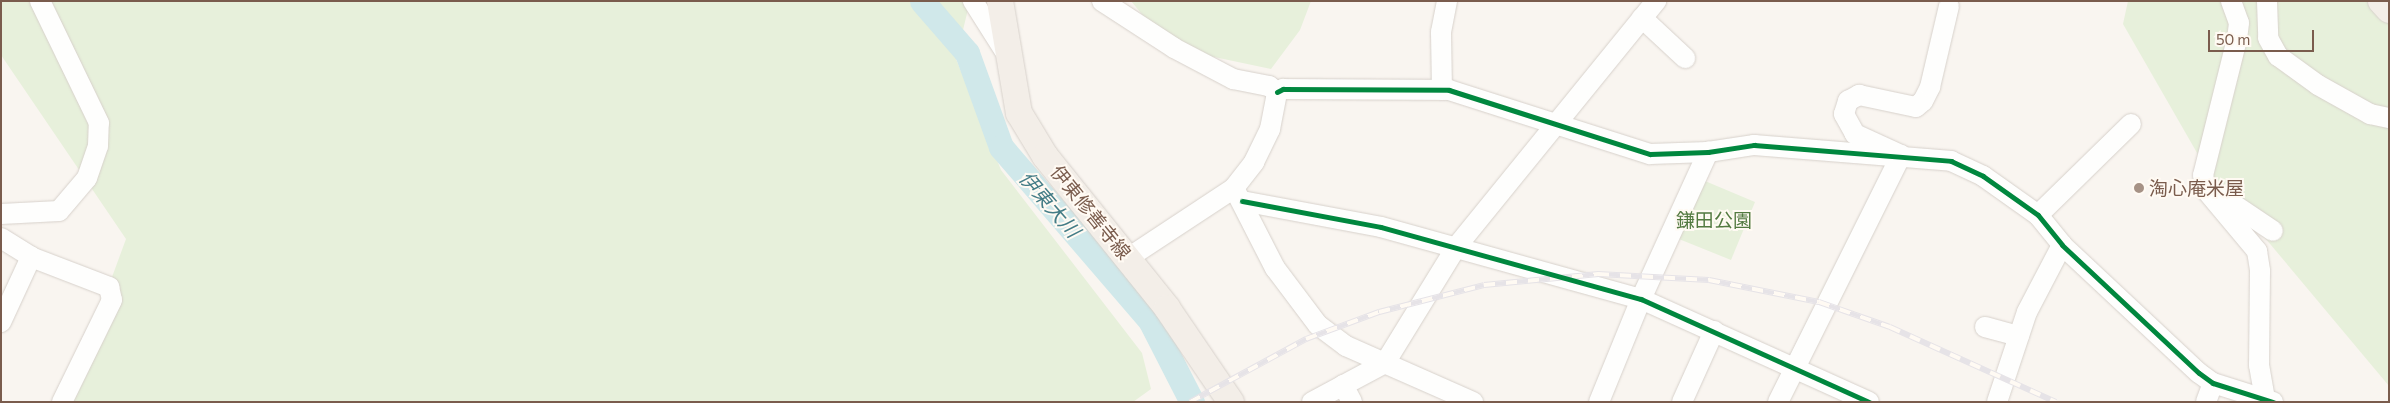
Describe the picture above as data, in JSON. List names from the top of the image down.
{
  "streets": {
    "main road": ["伊東修善寺線"]
  },
  "water": ["伊東大川"],
  "parks": ["鎌田公園"],
  "places": ["淘心庵米屋"],
  "scale_bar": "50 m"
}
